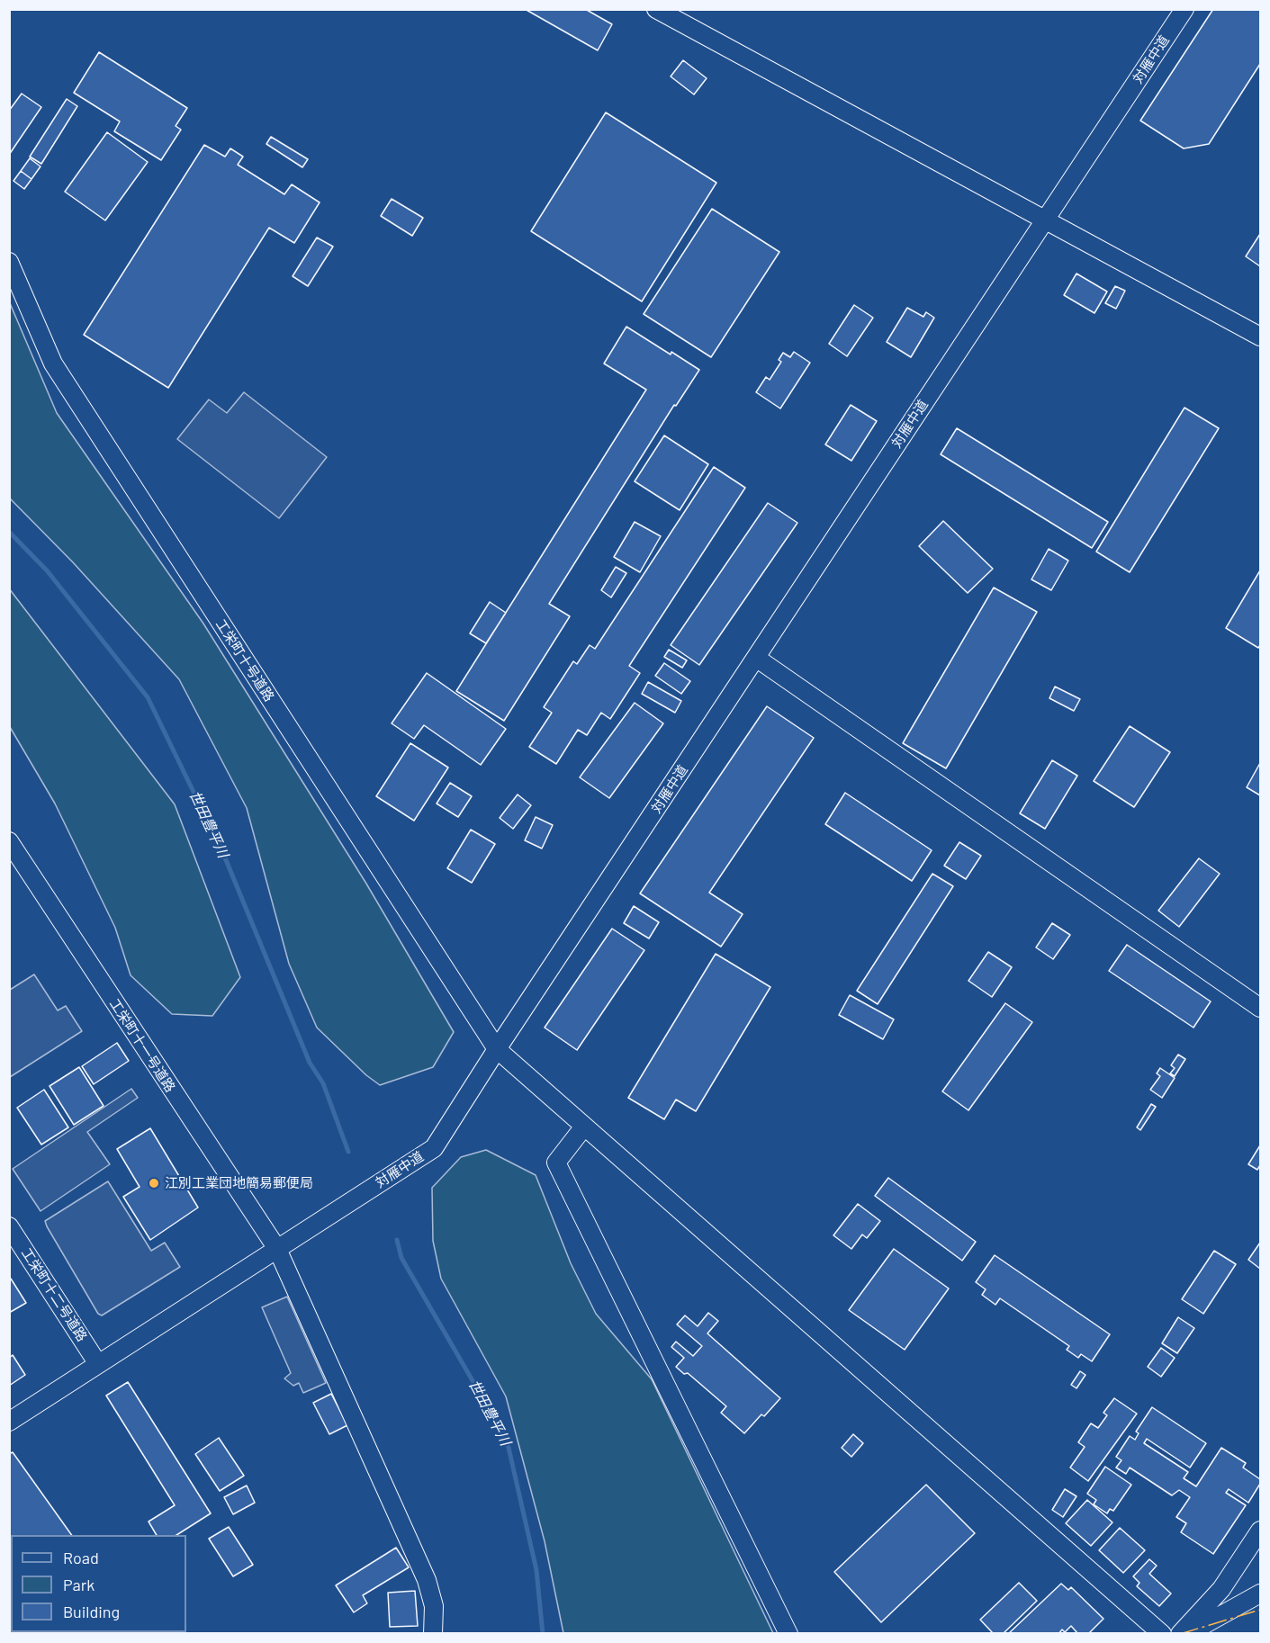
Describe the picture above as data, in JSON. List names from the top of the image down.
{
  "streets": {
    "street": [
      "対雁中道",
      "工栄町十号道路",
      "工栄町十一号道路",
      "工栄町十二号道路"
    ]
  },
  "crossings": [
    ["対雁中道", "工栄町十号道路"],
    ["対雁中道", "工栄町十一号道路"],
    ["対雁中道", "工栄町十二号道路"]
  ],
  "water": ["世田豊平川"],
  "places": ["江別工業団地簡易郵便局"],
  "legend": ["Road", "Park", "Building"]
}
